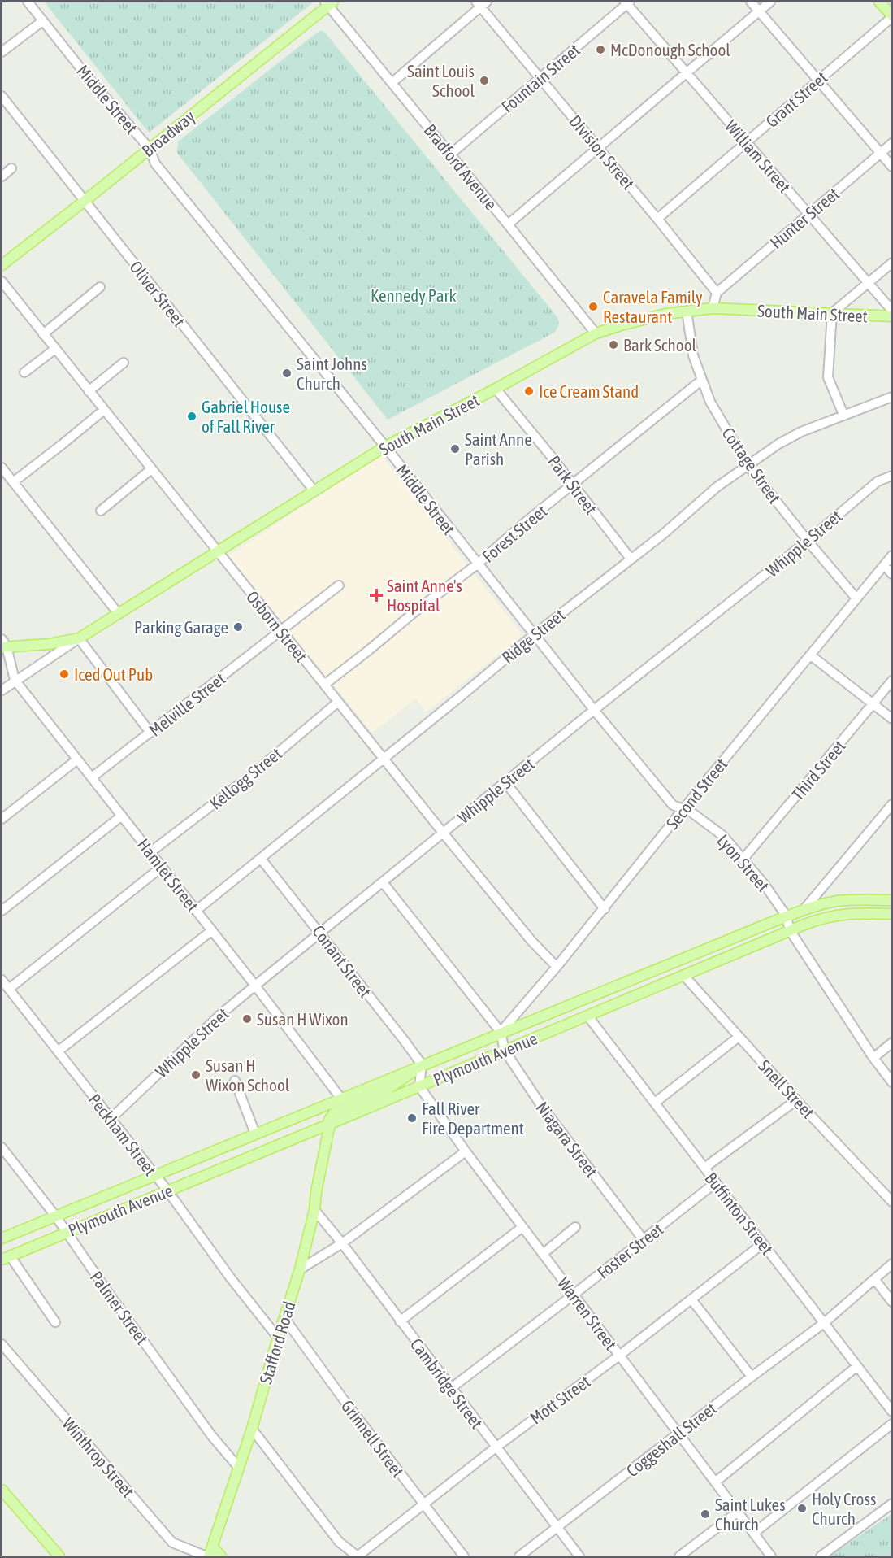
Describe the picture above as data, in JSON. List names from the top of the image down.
{
  "streets": {
    "main road": [
      "Broadway",
      "South Main Street",
      "Plymouth Avenue",
      "Stafford Road"
    ],
    "street": [
      "Fountain Street",
      "Middle Street",
      "Grant Street",
      "Division Street",
      "William Street",
      "Bradford Avenue",
      "Hunter Street",
      "Oliver Street",
      "Cottage Street",
      "Park Street",
      "Forest Street",
      "Whipple Street",
      "Osborn Street",
      "Ridge Street",
      "Melville Street",
      "Third Street",
      "Kellogg Street",
      "Second Street",
      "Lyon Street",
      "Hamlet Street",
      "Conant Street",
      "Snell Street",
      "Peckham Street",
      "Niagara Street",
      "Buffinton Street",
      "Foster Street",
      "Palmer Street",
      "Warren Street",
      "Cambridge Street",
      "Mott Street",
      "Grinnell Street",
      "Coggeshall Street",
      "Winthrop Street"
    ]
  },
  "crossings": [
    ["Fountain Street", "Division Street"],
    ["Fountain Street", "William Street"],
    ["Fountain Street", "Bradford Avenue"],
    ["Middle Street", "Broadway"],
    ["Middle Street", "South Main Street"],
    ["Middle Street", "Forest Street"],
    ["Middle Street", "Whipple Street"],
    ["Middle Street", "Ridge Street"],
    ["Middle Street", "Second Street"],
    ["Middle Street", "Lyon Street"],
    ["Grant Street", "Division Street"],
    ["Grant Street", "William Street"],
    ["Broadway", "Bradford Avenue"],
    ["Broadway", "Oliver Street"],
    ["Division Street", "Hunter Street"],
    ["William Street", "Hunter Street"],
    ["Bradford Avenue", "South Main Street"],
    ["Oliver Street", "South Main Street"],
    ["South Main Street", "Cottage Street"],
    ["South Main Street", "Park Street"],
    ["South Main Street", "Osborn Street"],
    ["South Main Street", "Hamlet Street"],
    ["Cottage Street", "Forest Street"],
    ["Cottage Street", "Whipple Street"],
    ["Cottage Street", "Ridge Street"],
    ["Cottage Street", "Second Street"],
    ["Park Street", "Forest Street"],
    ["Park Street", "Ridge Street"],
    ["Forest Street", "Osborn Street"],
    ["Whipple Street", "Osborn Street"],
    ["Whipple Street", "Hamlet Street"],
    ["Whipple Street", "Conant Street"],
    ["Whipple Street", "Peckham Street"],
    ["Osborn Street", "Ridge Street"],
    ["Osborn Street", "Melville Street"],
    ["Osborn Street", "Kellogg Street"],
    ["Osborn Street", "Second Street"],
    ["Ridge Street", "Hamlet Street"],
    ["Ridge Street", "Conant Street"],
    ["Melville Street", "Hamlet Street"],
    ["Third Street", "Lyon Street"],
    ["Kellogg Street", "Hamlet Street"],
    ["Second Street", "Lyon Street"],
    ["Second Street", "Plymouth Avenue"],
    ["Second Street", "Niagara Street"],
    ["Lyon Street", "Plymouth Avenue"],
    ["Hamlet Street", "Plymouth Avenue"],
    ["Conant Street", "Plymouth Avenue"],
    ["Plymouth Avenue", "Snell Street"],
    ["Plymouth Avenue", "Peckham Street"],
    ["Plymouth Avenue", "Niagara Street"],
    ["Plymouth Avenue", "Buffinton Street"],
    ["Plymouth Avenue", "Palmer Street"],
    ["Plymouth Avenue", "Warren Street"],
    ["Plymouth Avenue", "Stafford Road"],
    ["Peckham Street", "Stafford Road"],
    ["Niagara Street", "Foster Street"],
    ["Buffinton Street", "Foster Street"],
    ["Buffinton Street", "Mott Street"],
    ["Buffinton Street", "Coggeshall Street"],
    ["Foster Street", "Warren Street"],
    ["Foster Street", "Cambridge Street"],
    ["Palmer Street", "Stafford Road"],
    ["Warren Street", "Mott Street"],
    ["Warren Street", "Coggeshall Street"],
    ["Stafford Road", "Cambridge Street"],
    ["Stafford Road", "Grinnell Street"],
    ["Stafford Road", "Winthrop Street"],
    ["Cambridge Street", "Mott Street"],
    ["Cambridge Street", "Coggeshall Street"],
    ["Mott Street", "Grinnell Street"]
  ],
  "parks": ["Kennedy Park"],
  "places": {
    "other": [
      "McDonough School",
      "Saint Louis School",
      "Caravela Family Restaurant",
      "Bark School",
      "Saint Johns Church",
      "Ice Cream Stand",
      "Gabriel House of Fall River",
      "Saint Anne Parish",
      "Parking Garage",
      "Iced Out Pub",
      "Susan H Wixon",
      "Susan H Wixon School",
      "Fall River Fire Department",
      "Holy Cross Church",
      "Saint Lukes Church"
    ],
    "health": ["Saint Anne's Hospital"]
  }
}
